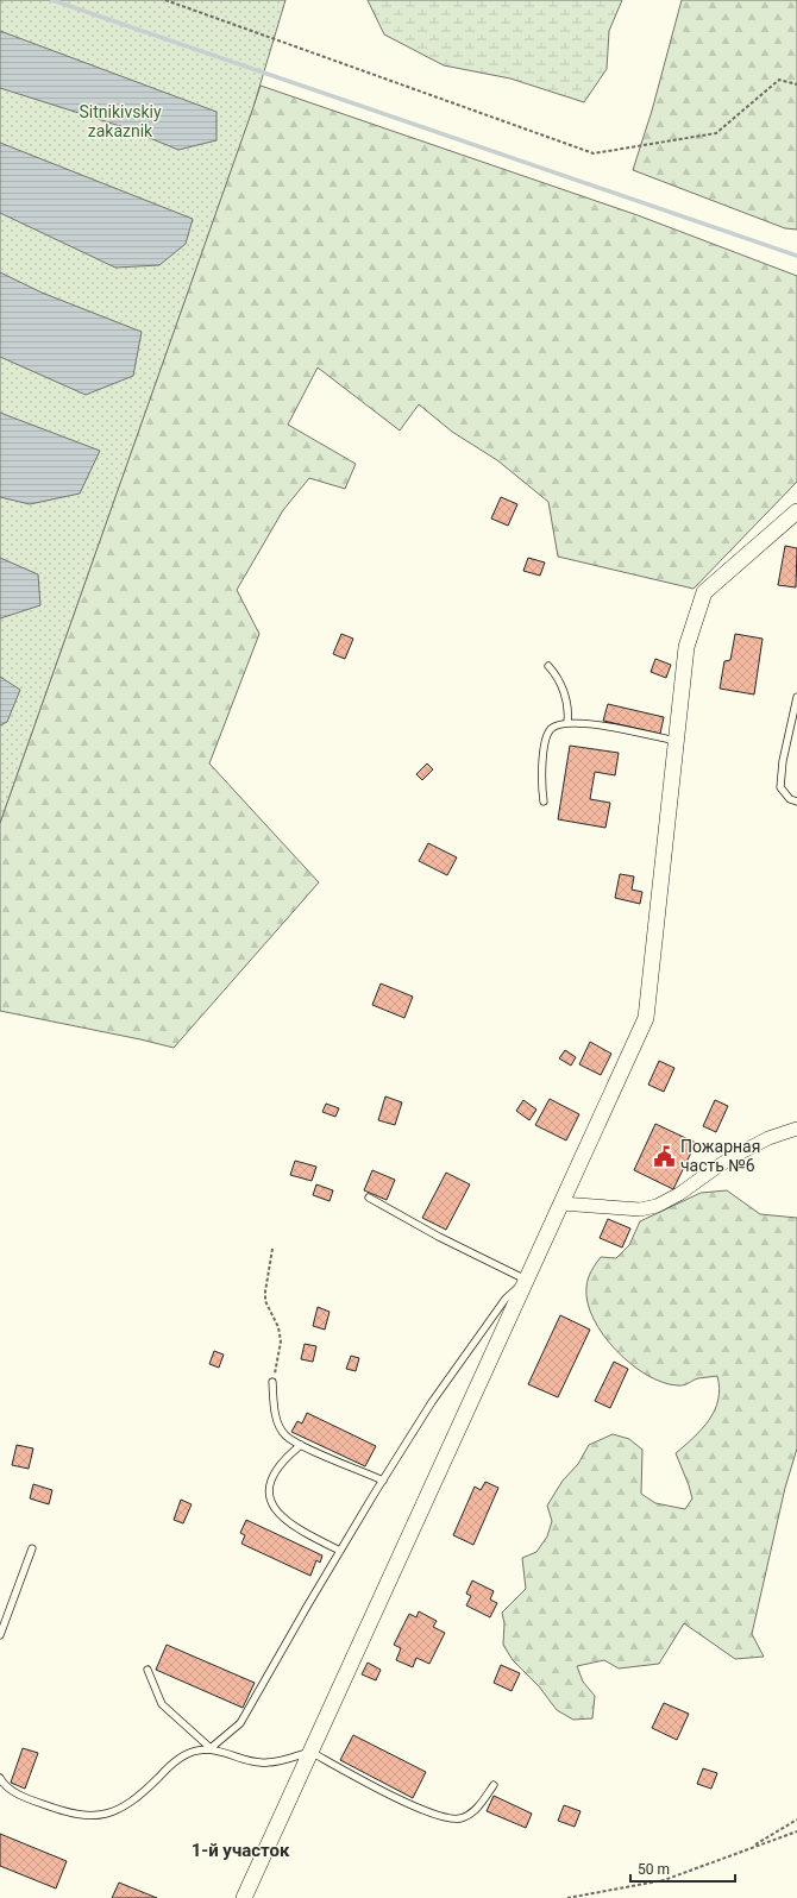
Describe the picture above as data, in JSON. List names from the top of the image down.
{
  "districts": ["1-й участок"],
  "parks": ["Sitnikivskiy zakaznik"],
  "places": {
    "public building": ["Пожарная часть №6"]
  },
  "scale_bar": "50 m"
}
